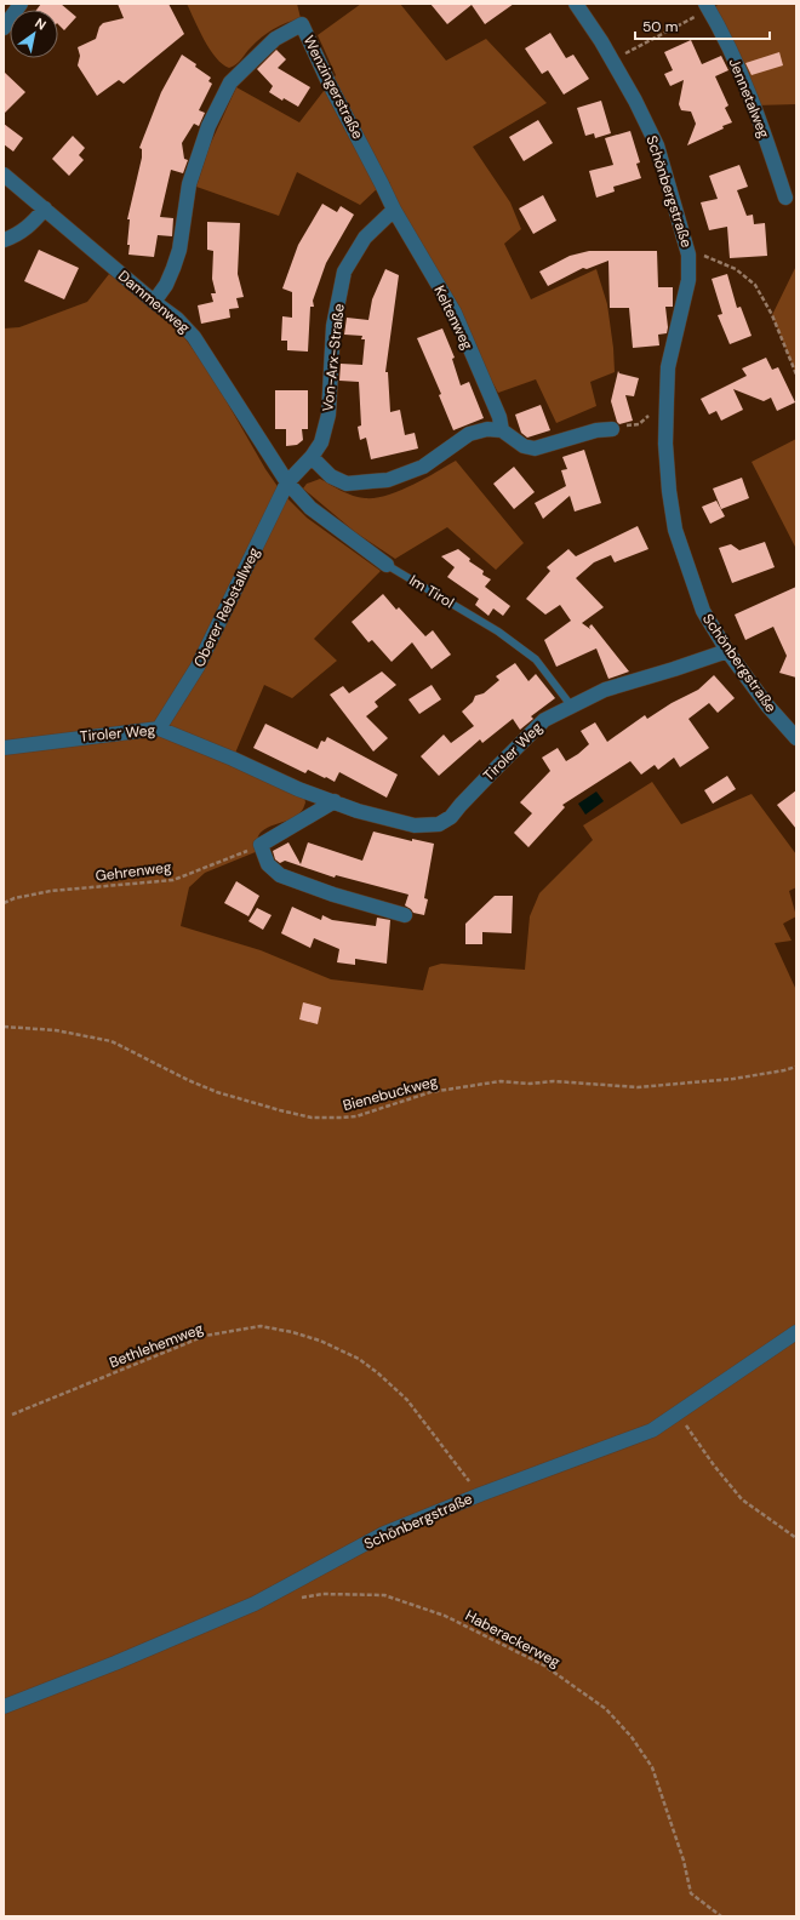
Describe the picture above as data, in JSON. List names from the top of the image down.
{
  "streets": {
    "street": [
      "Wenzingerstraße",
      "Jennetalweg",
      "Schönbergstraße",
      "Dammenweg",
      "Keltenweg",
      "Von-Arx-Straße",
      "Im Tirol",
      "Oberer Rebstallweg",
      "Tiroler Weg"
    ],
    "path": [
      "Gehrenweg",
      "Bienebuckweg",
      "Bethlehemweg",
      "Haberackerweg"
    ]
  },
  "crossings": [
    ["Wenzingerstraße", "Dammenweg"],
    ["Wenzingerstraße", "Keltenweg"],
    ["Wenzingerstraße", "Von-Arx-Straße"],
    ["Schönbergstraße", "Tiroler Weg"],
    ["Schönbergstraße", "Bethlehemweg"],
    ["Dammenweg", "Von-Arx-Straße"],
    ["Dammenweg", "Im Tirol"],
    ["Dammenweg", "Oberer Rebstallweg"],
    ["Keltenweg", "Von-Arx-Straße"],
    ["Von-Arx-Straße", "Im Tirol"],
    ["Von-Arx-Straße", "Oberer Rebstallweg"],
    ["Im Tirol", "Oberer Rebstallweg"],
    ["Im Tirol", "Tiroler Weg"],
    ["Oberer Rebstallweg", "Tiroler Weg"]
  ],
  "scale_bar": "50 m",
  "north": "top right"
}
